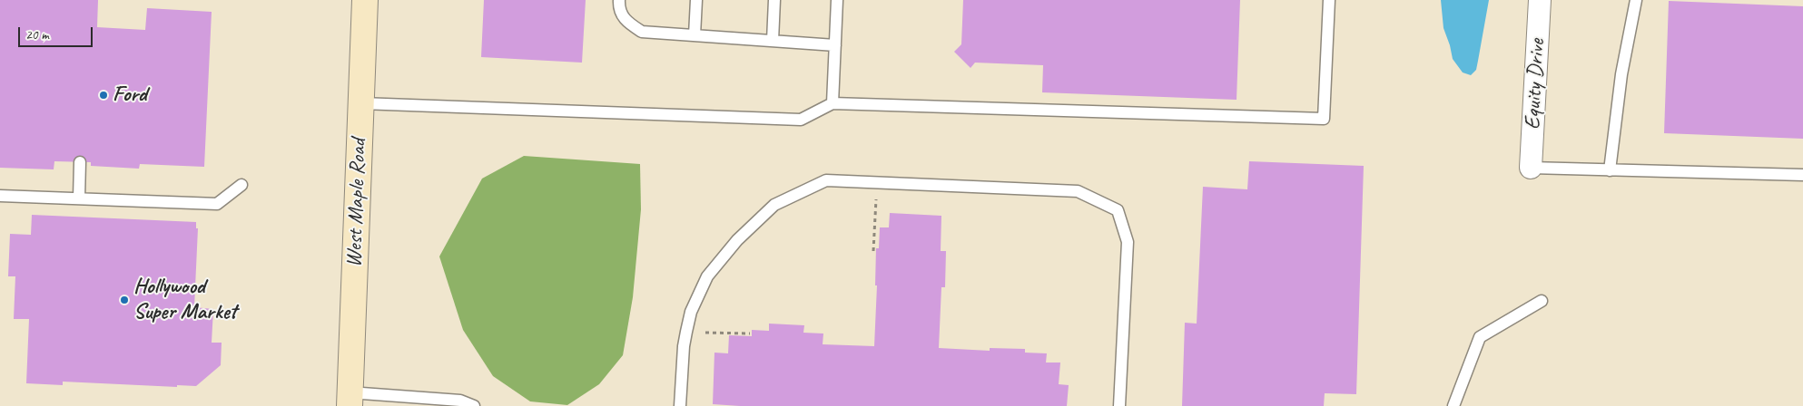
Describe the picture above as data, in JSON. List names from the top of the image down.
{
  "streets": {
    "main road": ["West Maple Road"],
    "street": ["Equity Drive"]
  },
  "places": ["Ford", "Hollywood Super Market"],
  "scale_bar": "20 m"
}
